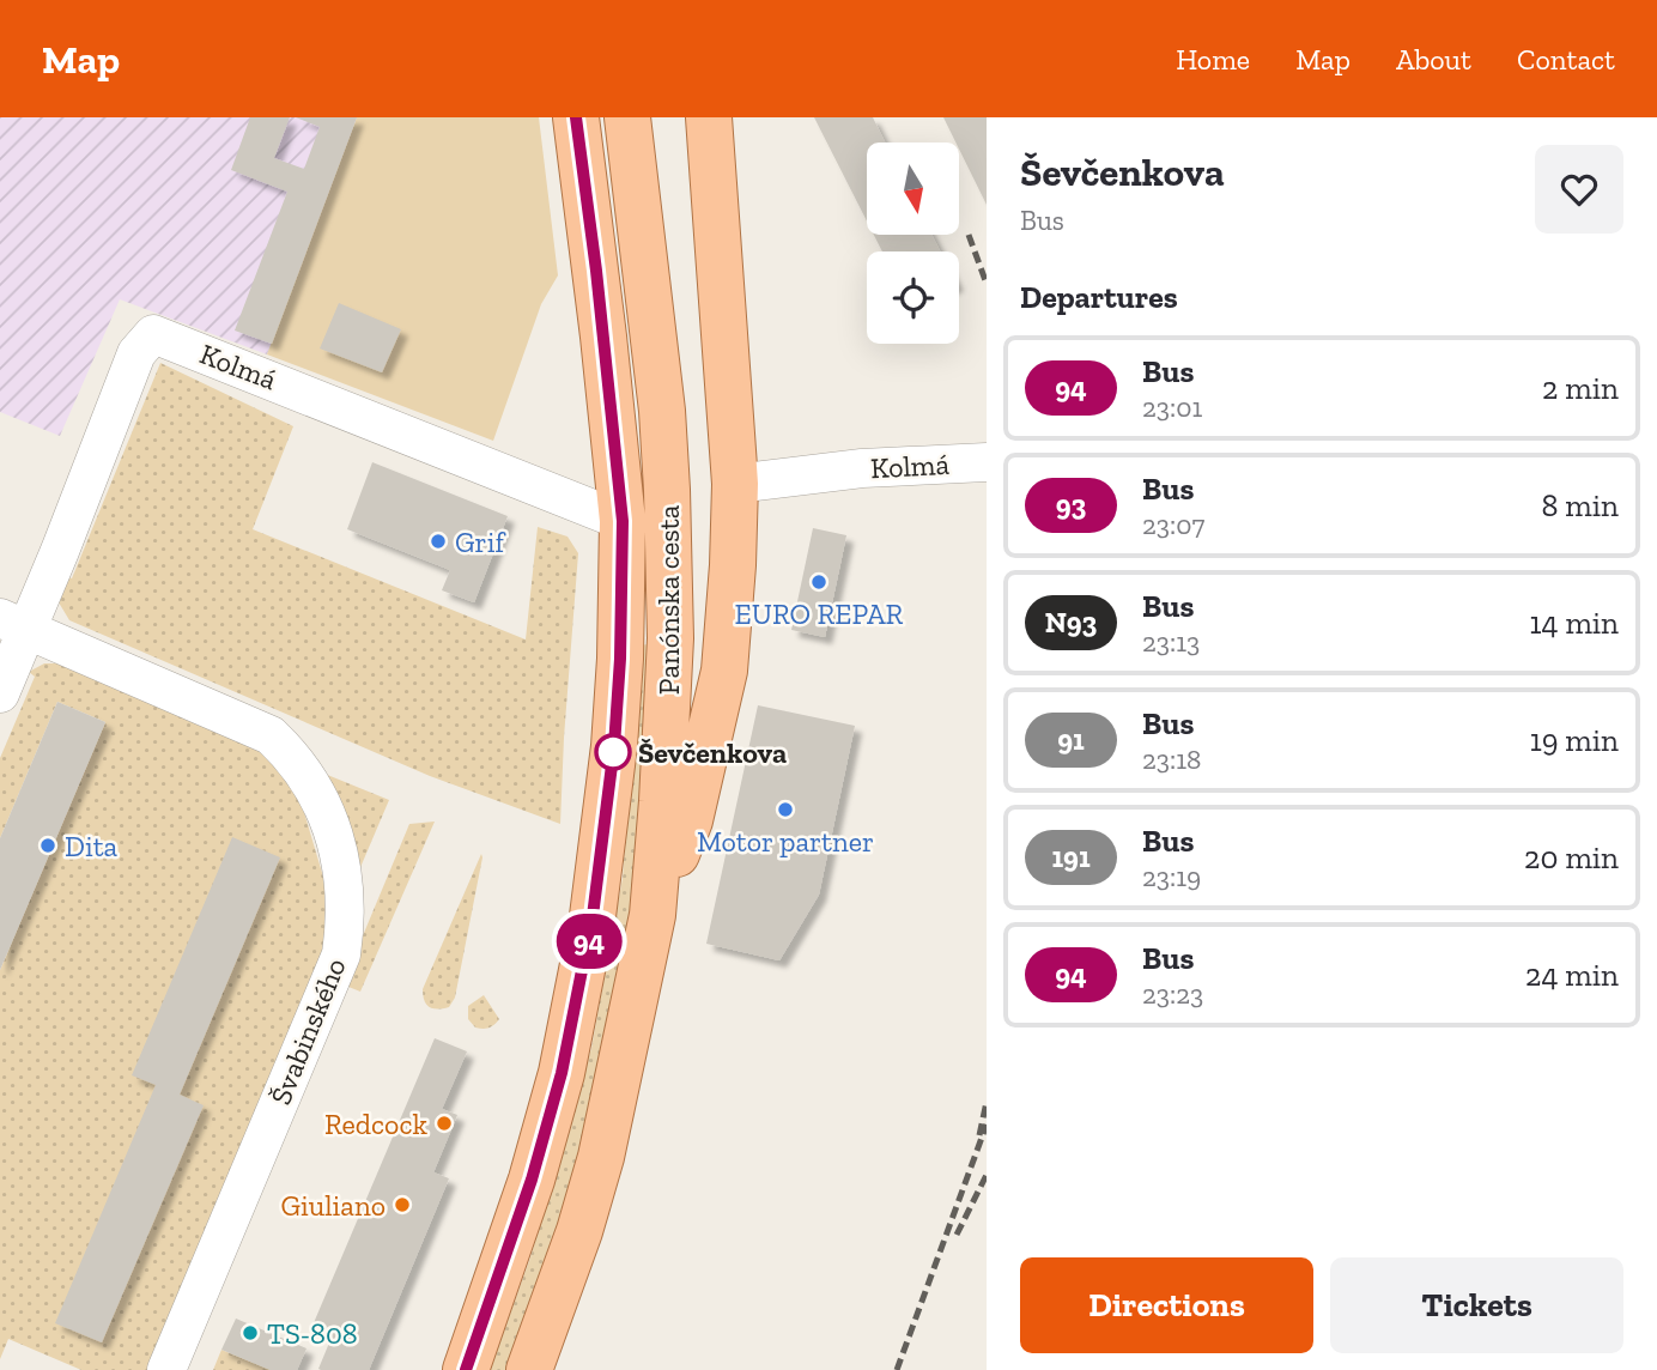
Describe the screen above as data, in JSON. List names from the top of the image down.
{
  "streets": {
    "main road": ["Panónska cesta"],
    "street": ["Kolmá", "Švabinského"]
  },
  "crossings": [
    ["Kolmá", "Panónska cesta"],
    ["Kolmá", "Švabinského"]
  ],
  "places": [
    "Grif",
    "EURO REPAR",
    "Ševčenkova",
    "Motor partner",
    "Dita",
    "Redcock",
    "Giuliano",
    "TS-808"
  ],
  "lines": ["bus line 94"],
  "north": "bottom",
  "page": {
    "header": "Map",
    "nav": [
      "Home",
      "Map",
      "About",
      "Contact"
    ],
    "on_map": "94",
    "heading": [
      ["Ševčenkova", "Bus"],
      "Departures"
    ],
    "list": [
      {
        "mark": "94",
        "name": "Bus",
        "note": "23:01",
        "value": "2 min"
      },
      {
        "mark": "93",
        "name": "Bus",
        "note": "23:07",
        "value": "8 min"
      },
      {
        "mark": "N93",
        "name": "Bus",
        "note": "23:13",
        "value": "14 min"
      },
      {
        "mark": "91",
        "name": "Bus",
        "note": "23:18",
        "value": "19 min"
      },
      {
        "mark": "191",
        "name": "Bus",
        "note": "23:19",
        "value": "20 min"
      },
      {
        "mark": "94",
        "name": "Bus",
        "note": "23:23",
        "value": "24 min"
      }
    ],
    "buttons": ["Directions", "Tickets"]
  }
}
